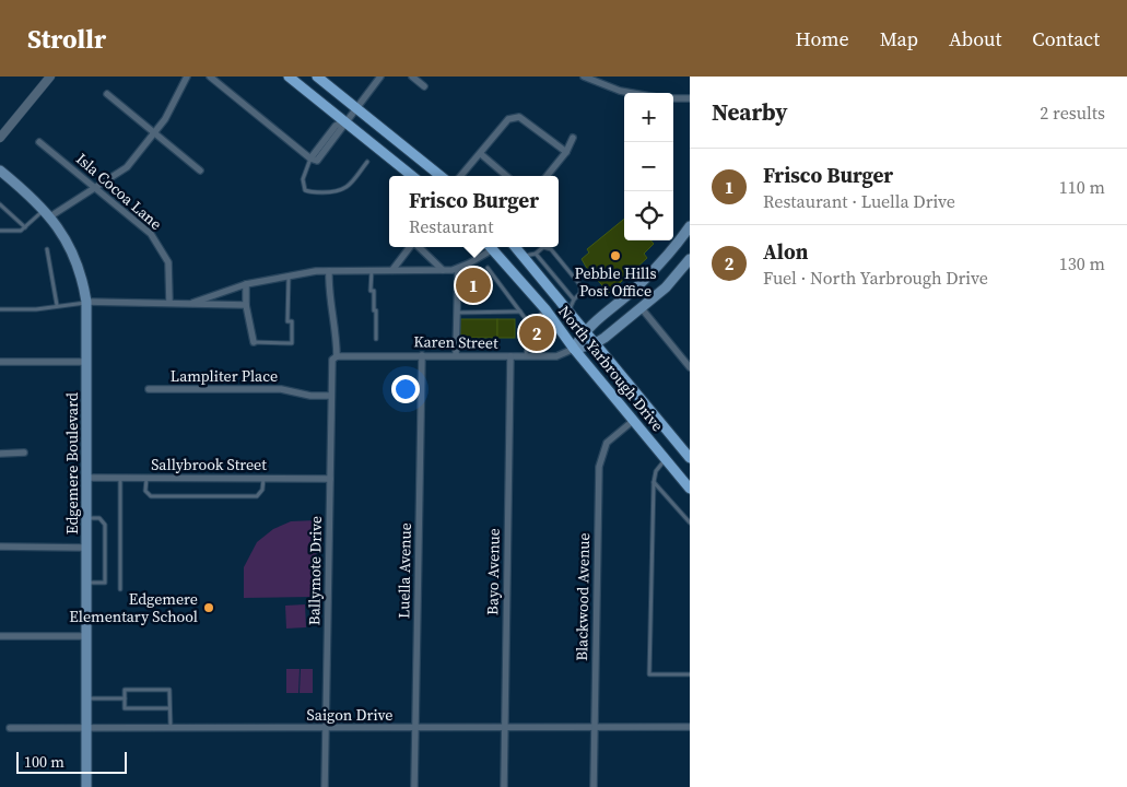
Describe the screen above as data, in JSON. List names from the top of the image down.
{
  "streets": {
    "main road": ["North Yarbrough Drive", "Edgemere Boulevard"],
    "street": [
      "Isla Cocoa Lane",
      "Karen Street",
      "Lampliter Place",
      "Sallybrook Street",
      "Ballymote Drive",
      "Luella Avenue",
      "Bayo Avenue",
      "Blackwood Avenue",
      "Saigon Drive"
    ]
  },
  "crossings": [
    ["Karen Street", "North Yarbrough Drive"],
    ["Karen Street", "Ballymote Drive"],
    ["Karen Street", "Luella Avenue"],
    ["Karen Street", "Bayo Avenue"],
    ["North Yarbrough Drive", "Blackwood Avenue"],
    ["Lampliter Place", "Ballymote Drive"],
    ["Edgemere Boulevard", "Sallybrook Street"],
    ["Edgemere Boulevard", "Saigon Drive"],
    ["Sallybrook Street", "Ballymote Drive"],
    ["Ballymote Drive", "Saigon Drive"],
    ["Luella Avenue", "Saigon Drive"],
    ["Bayo Avenue", "Saigon Drive"],
    ["Blackwood Avenue", "Saigon Drive"]
  ],
  "places": ["Pebble Hills Post Office", "Edgemere Elementary School"],
  "scale_bar": "100 m",
  "page": {
    "header": "Strollr",
    "nav": [
      "Home",
      "Map",
      "About",
      "Contact"
    ],
    "heading": ["Nearby", "2 results"],
    "map_buttons": ["+", "−"],
    "list": [
      {
        "mark": "1",
        "name": "Frisco Burger",
        "note": "Restaurant · Luella Drive",
        "value": "110 m"
      },
      {
        "mark": "2",
        "name": "Alon",
        "note": "Fuel · North Yarbrough Drive",
        "value": "130 m"
      }
    ],
    "popup": ["Frisco Burger", "Restaurant"],
    "pins": ["1", "2"],
    "scale": "100 m"
  }
}
